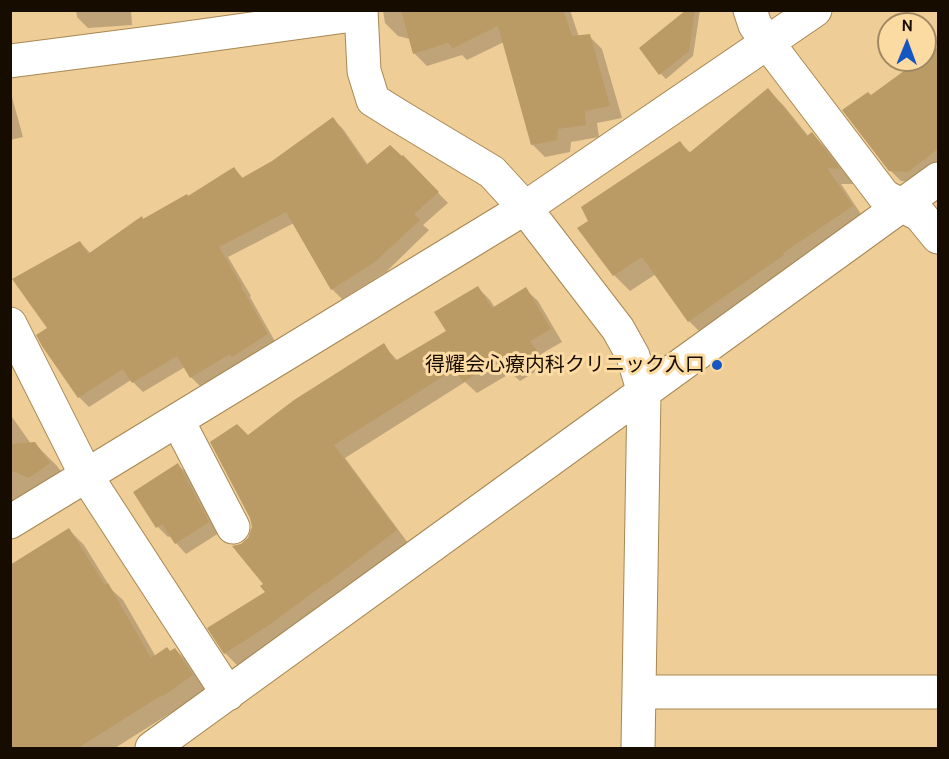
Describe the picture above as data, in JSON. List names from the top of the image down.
{
  "places": ["得耀会心療内科クリニック入口"],
  "north": "top"
}
